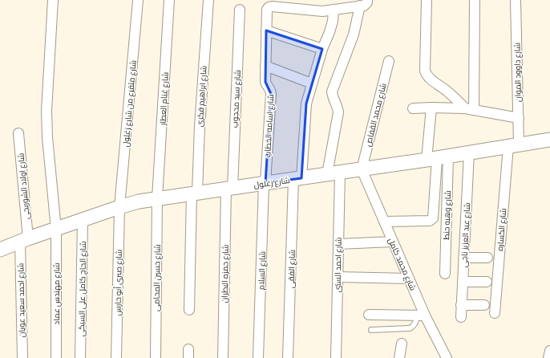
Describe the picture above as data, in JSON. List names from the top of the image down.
{
  "streets": {
    "street": [
      "شارع داوود الموان",
      "شارع ابراهيم فكرى",
      "شارع غنام العطار",
      "شارع سيد محجوب",
      "شارع متفرع من شارع زغلول",
      "شارع محمد القفاص",
      "شارع اسامه الخطاب",
      "شارع زغلول",
      "شارع اولاد الشوربجى",
      "شارع وهبه جنط",
      "شارع الكساره",
      "شارع عبد العزيز ناجى",
      "شارع محمد كامل",
      "شارع احمد السنى",
      "شارع الفقى",
      "شارع السلام",
      "شارع حمزه البطران",
      "شارع حسين المحامى",
      "شارع صبرى أبو حارس",
      "شارع الحاج كامل على السبكى",
      "شارع مهندس عماد",
      "شارع احمد سعيد عويان"
    ]
  },
  "crossings": [
    ["شارع داوود الموان", "شارع زغلول"],
    ["شارع داوود الموان", "شارع الكساره"],
    ["شارع ابراهيم فكرى", "شارع زغلول"],
    ["شارع غنام العطار", "شارع زغلول"],
    ["شارع غنام العطار", "شارع حسين المحامى"],
    ["شارع سيد محجوب", "شارع زغلول"],
    ["شارع سيد محجوب", "شارع حمزه البطران"],
    ["شارع متفرع من شارع زغلول", "شارع زغلول"],
    ["شارع متفرع من شارع زغلول", "شارع صبرى أبو حارس"],
    ["شارع محمد القفاص", "شارع زغلول"],
    ["شارع محمد القفاص", "شارع محمد كامل"],
    ["شارع اسامه الخطاب", "شارع زغلول"],
    ["شارع اسامه الخطاب", "شارع الفقى"],
    ["شارع اسامه الخطاب", "شارع السلام"],
    ["شارع زغلول", "شارع اولاد الشوربجى"],
    ["شارع زغلول", "شارع وهبه جنط"],
    ["شارع زغلول", "شارع الكساره"],
    ["شارع زغلول", "شارع عبد العزيز ناجى"],
    ["شارع زغلول", "شارع محمد كامل"],
    ["شارع زغلول", "شارع احمد السنى"],
    ["شارع زغلول", "شارع الفقى"],
    ["شارع زغلول", "شارع السلام"],
    ["شارع زغلول", "شارع حمزه البطران"],
    ["شارع زغلول", "شارع حسين المحامى"],
    ["شارع زغلول", "شارع صبرى أبو حارس"],
    ["شارع زغلول", "شارع الحاج كامل على السبكى"],
    ["شارع زغلول", "شارع مهندس عماد"],
    ["شارع زغلول", "شارع احمد سعيد عويان"],
    ["شارع اولاد الشوربجى", "شارع احمد سعيد عويان"]
  ]
}
